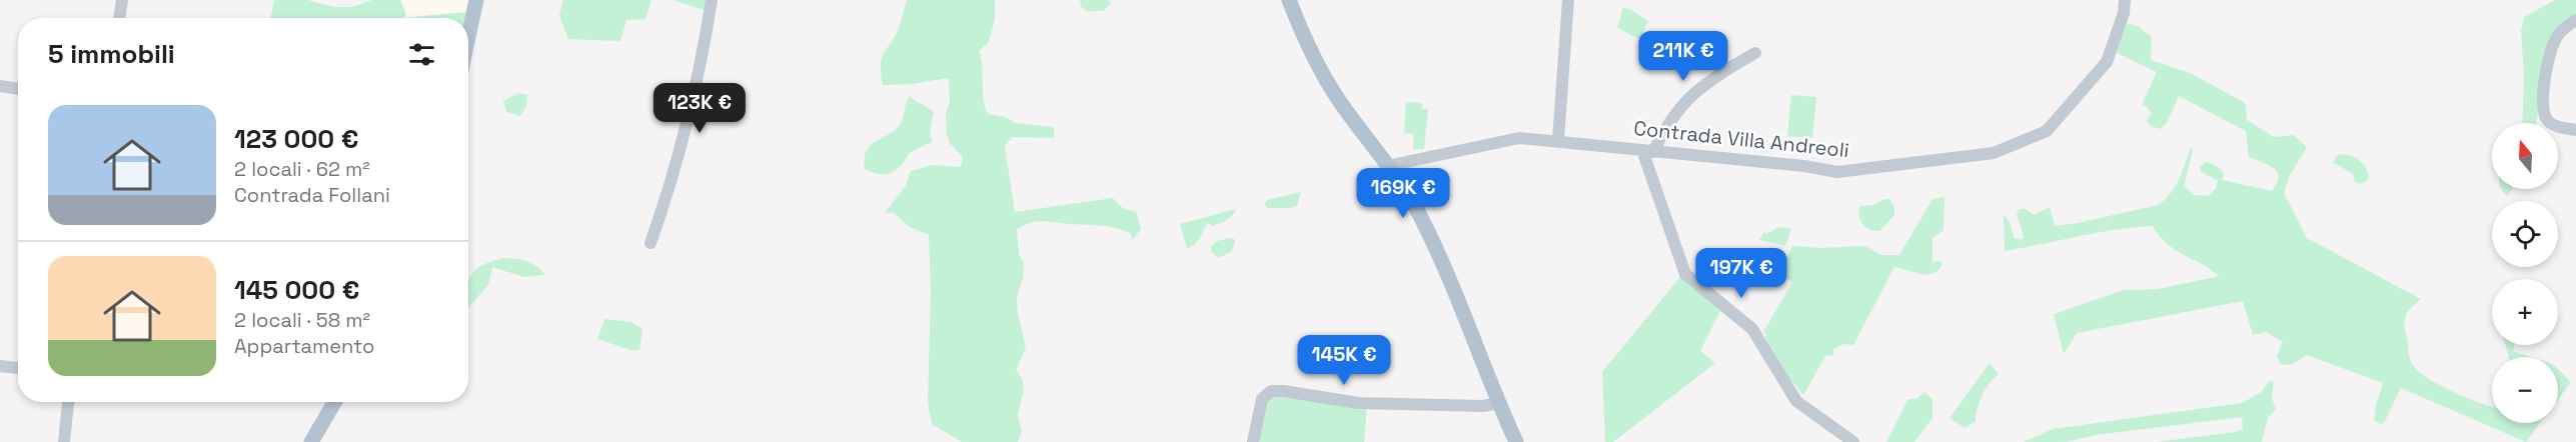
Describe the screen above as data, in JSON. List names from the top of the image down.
{
  "streets": {
    "street": ["Contrada Villa Andreoli"]
  },
  "north": "top",
  "page": {
    "heading": "5 immobili",
    "price": [
      "211K €",
      "123K €",
      "169K €",
      "197K €",
      "145K €"
    ],
    "list": [
      {
        "name": "123 000 €",
        "note": "2 locali · 62 m² · Contrada Follani"
      },
      {
        "name": "145 000 €",
        "note": "2 locali · 58 m² · Appartamento"
      }
    ],
    "map_buttons": ["+", "−"]
  }
}
